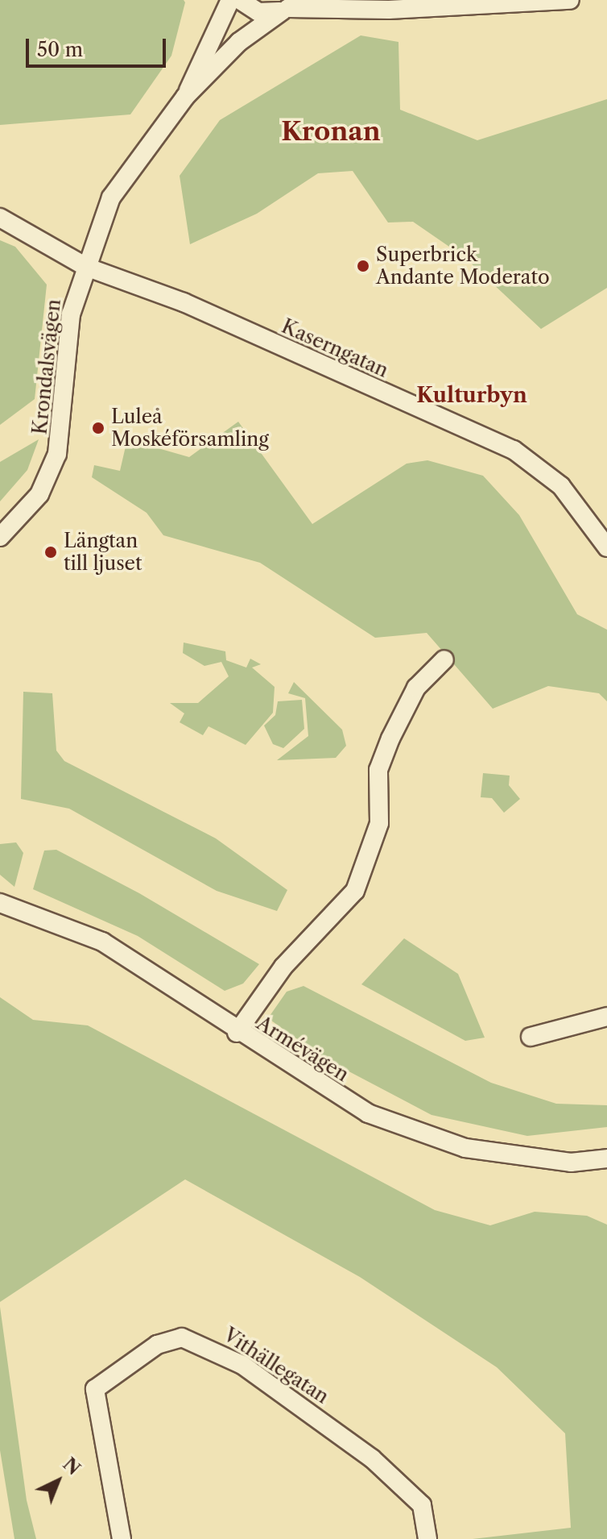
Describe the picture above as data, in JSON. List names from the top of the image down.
{
  "streets": {
    "street": [
      "Kaserngatan",
      "Krondalsvägen",
      "Armévägen",
      "Vithällegatan"
    ]
  },
  "crossings": [
    ["Kaserngatan", "Krondalsvägen"]
  ],
  "districts": ["Kronan", "Kulturbyn"],
  "places": ["Superbrick Andante Moderato", "Luleå Moskéförsamling", "Längtan till ljuset"],
  "scale_bar": "50 m",
  "north": "top right"
}
